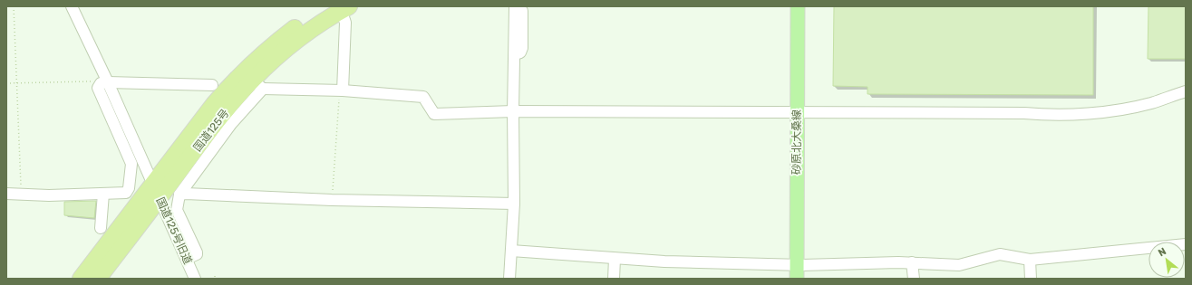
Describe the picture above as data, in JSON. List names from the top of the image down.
{
  "streets": {
    "highway": ["国道125号"],
    "main road": ["砂原北大桑線"],
    "street": ["国道125号旧道"]
  },
  "crossings": [
    ["国道125号", "国道125号旧道"]
  ],
  "north": "top left"
}
